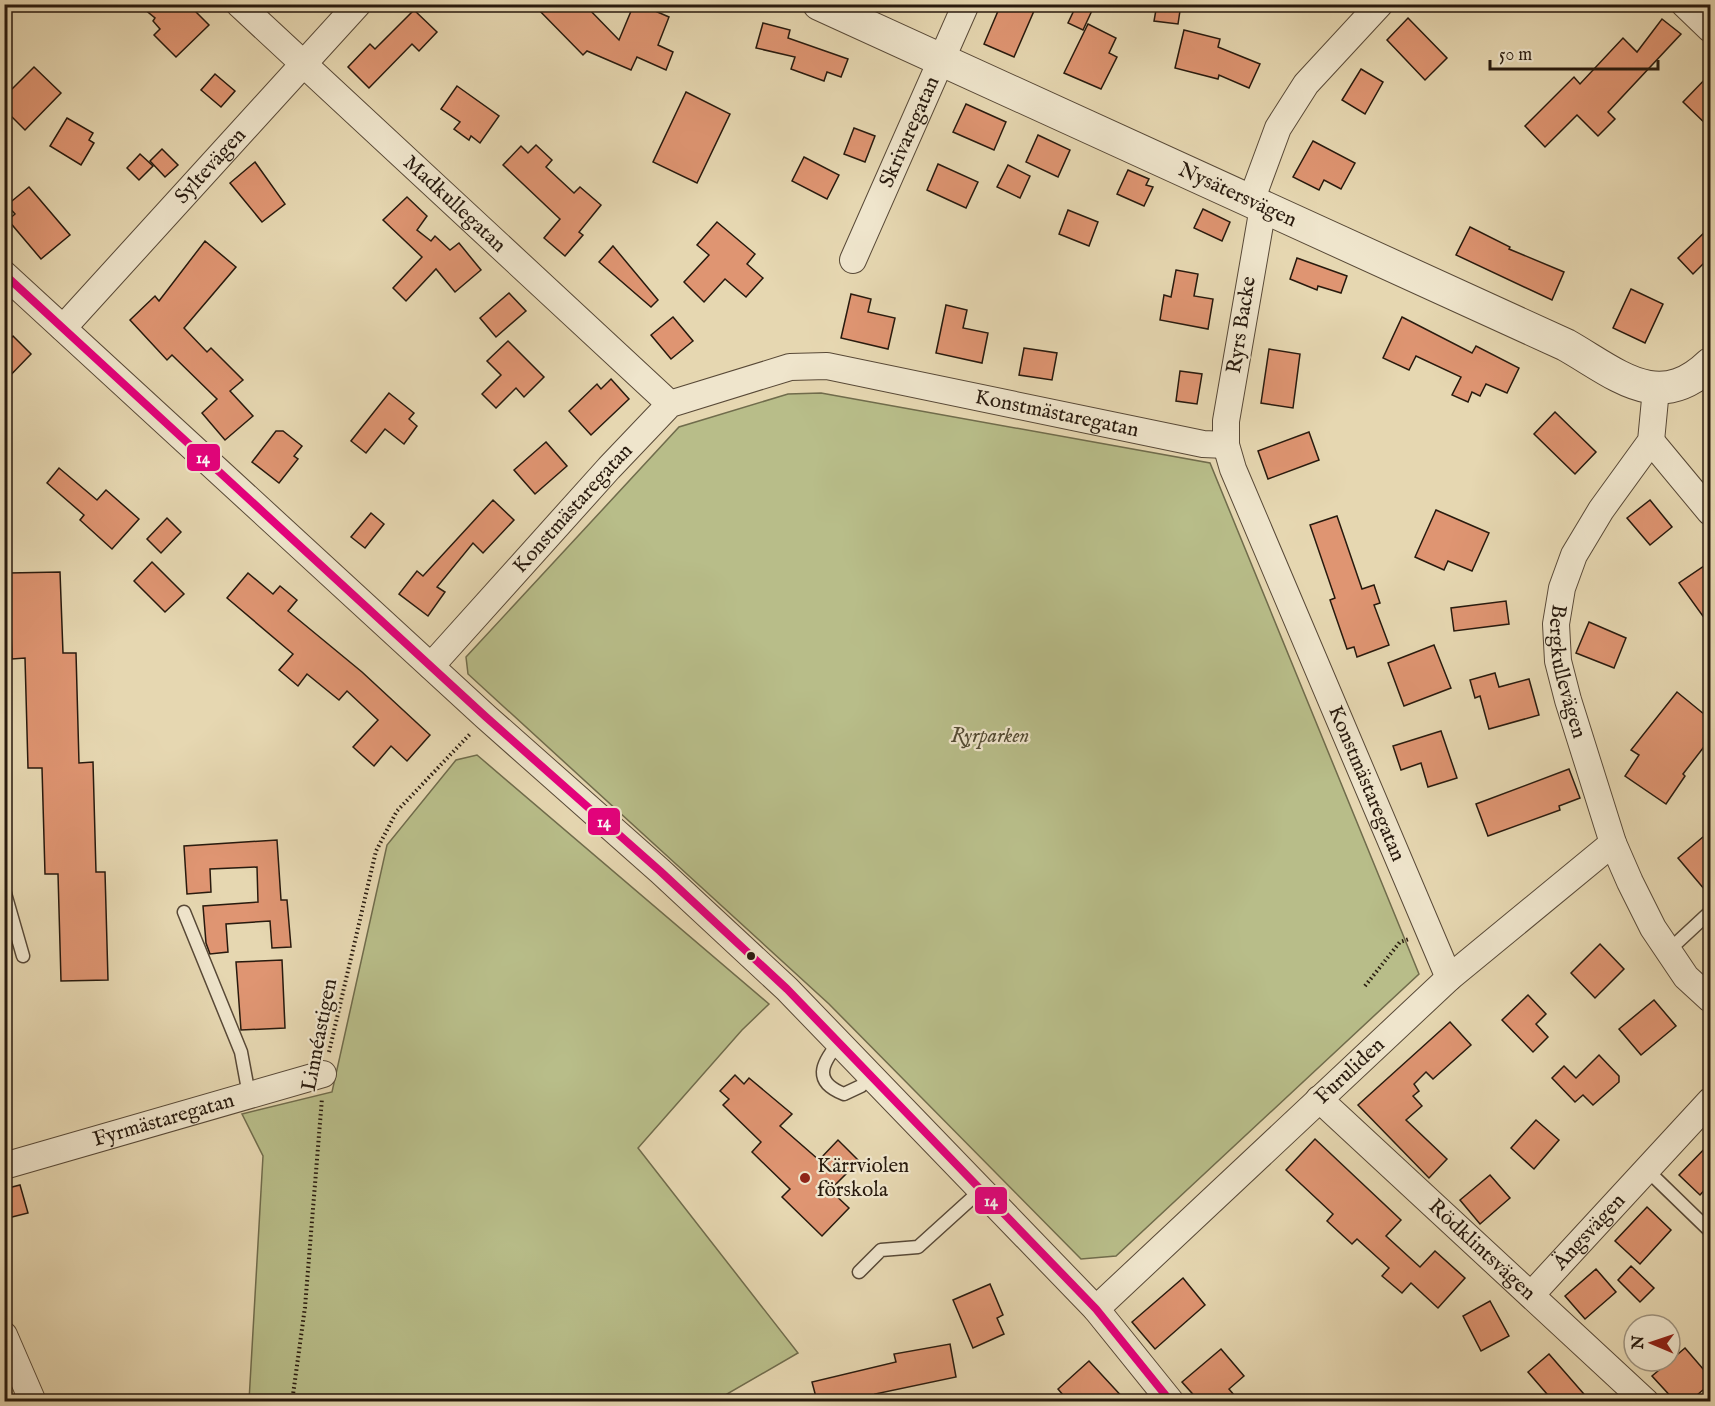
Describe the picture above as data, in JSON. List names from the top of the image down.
{
  "streets": {
    "street": [
      "Skrivaregatan",
      "Syltevägen",
      "Nysätersvägen",
      "Madkullegatan",
      "Ryrs Backe",
      "Konstmästaregatan",
      "Bergkullevägen",
      "Furuliden",
      "Fyrmästaregatan",
      "Ängsvägen",
      "Rödklintsvägen"
    ],
    "path": ["Linnéastigen"]
  },
  "crossings": [
    ["Skrivaregatan", "Nysätersvägen"],
    ["Syltevägen", "Madkullegatan"],
    ["Nysätersvägen", "Ryrs Backe"],
    ["Madkullegatan", "Konstmästaregatan"],
    ["Ryrs Backe", "Konstmästaregatan"],
    ["Konstmästaregatan", "Furuliden"],
    ["Bergkullevägen", "Furuliden"],
    ["Linnéastigen", "Fyrmästaregatan"],
    ["Furuliden", "Rödklintsvägen"],
    ["Ängsvägen", "Rödklintsvägen"]
  ],
  "parks": ["Ryrparken"],
  "places": ["Kärrviolen förskola"],
  "lines": ["transit line 14"],
  "scale_bar": "50 m",
  "north": "left"
}
